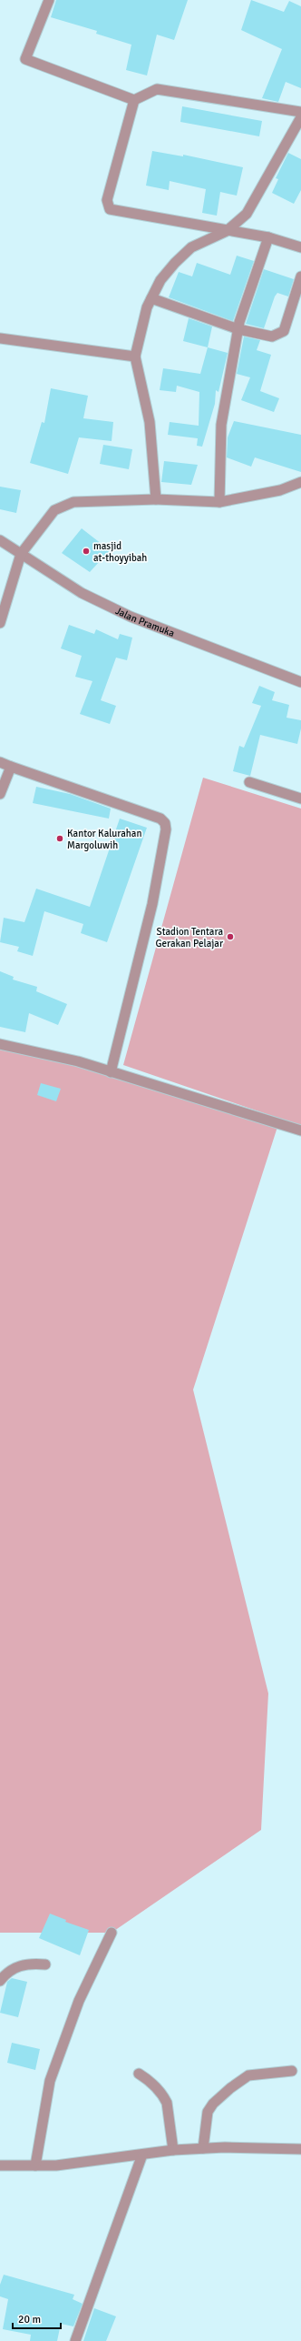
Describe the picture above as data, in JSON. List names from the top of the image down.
{
  "streets": {
    "street": ["Jalan Pramuka"]
  },
  "places": ["masjid at-thoyyibah", "Kantor Kalurahan Margoluwih", "Stadion Tentara Gerakan Pelajar"],
  "scale_bar": "20 m"
}
